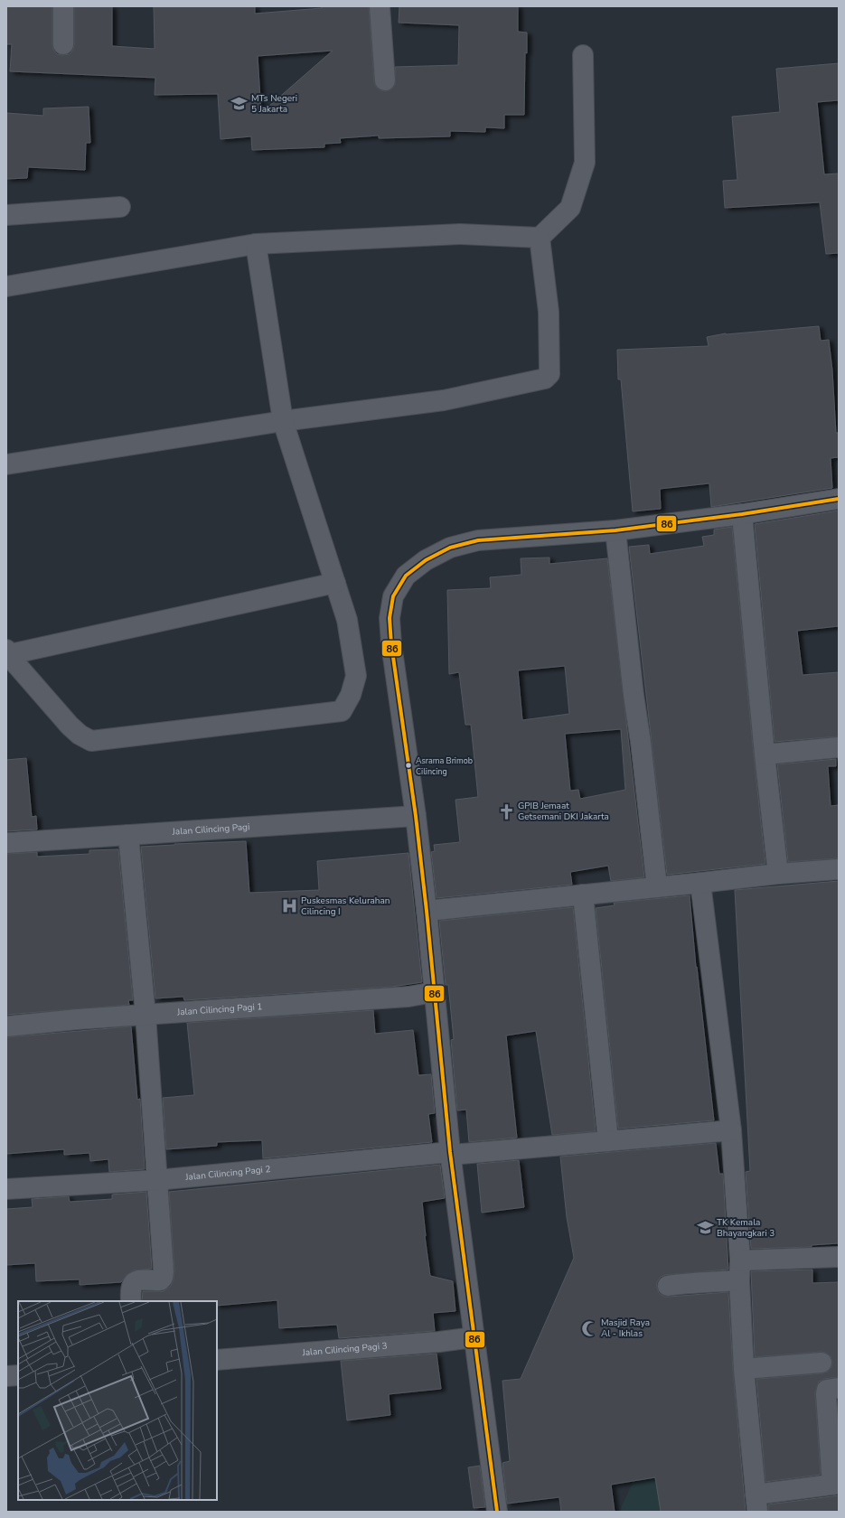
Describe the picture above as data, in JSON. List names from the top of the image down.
{
  "streets": {
    "street": [
      "Jalan Cilincing Pagi",
      "Jalan Cilincing Pagi 1",
      "Jalan Cilincing Pagi 2",
      "Jalan Cilincing Pagi 3"
    ]
  },
  "places": {
    "school or university": ["MTs Negeri 5 Jakarta", "TK Kemala Bhayangkari 3"],
    "other": ["Asrama Brimob Cilincing"],
    "church": ["GPIB Jemaat Getsemani DKI Jakarta"],
    "hospital": ["Puskesmas Kelurahan Cilincing I"],
    "mosque": ["Masjid Raya Al - Ikhlas"]
  },
  "lines": ["transit line 86"]
}
